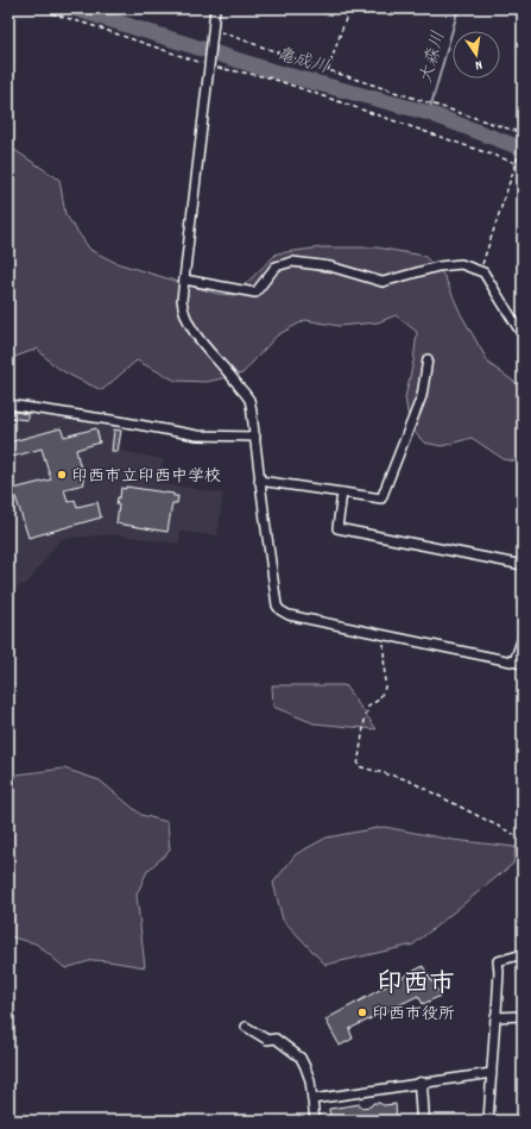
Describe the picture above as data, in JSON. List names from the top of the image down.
{
  "districts": ["印西市"],
  "water": ["大森川", "亀成川"],
  "places": ["印西市立印西中学校", "印西市役所"],
  "north": "bottom"
}
